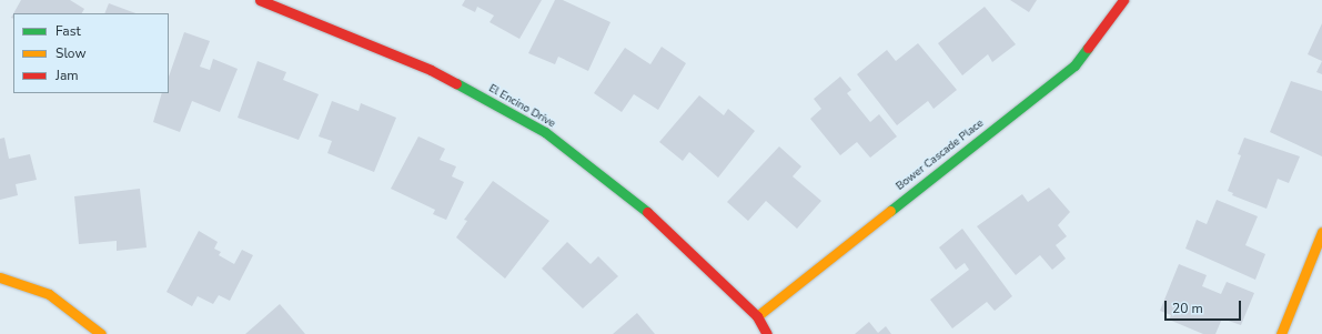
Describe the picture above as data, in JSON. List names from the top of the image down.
{
  "streets": {
    "street": ["El Encino Drive", "Bower Cascade Place"]
  },
  "crossings": [
    ["El Encino Drive", "Bower Cascade Place"]
  ],
  "legend": ["Fast", "Slow", "Jam"],
  "scale_bar": "20 m"
}
